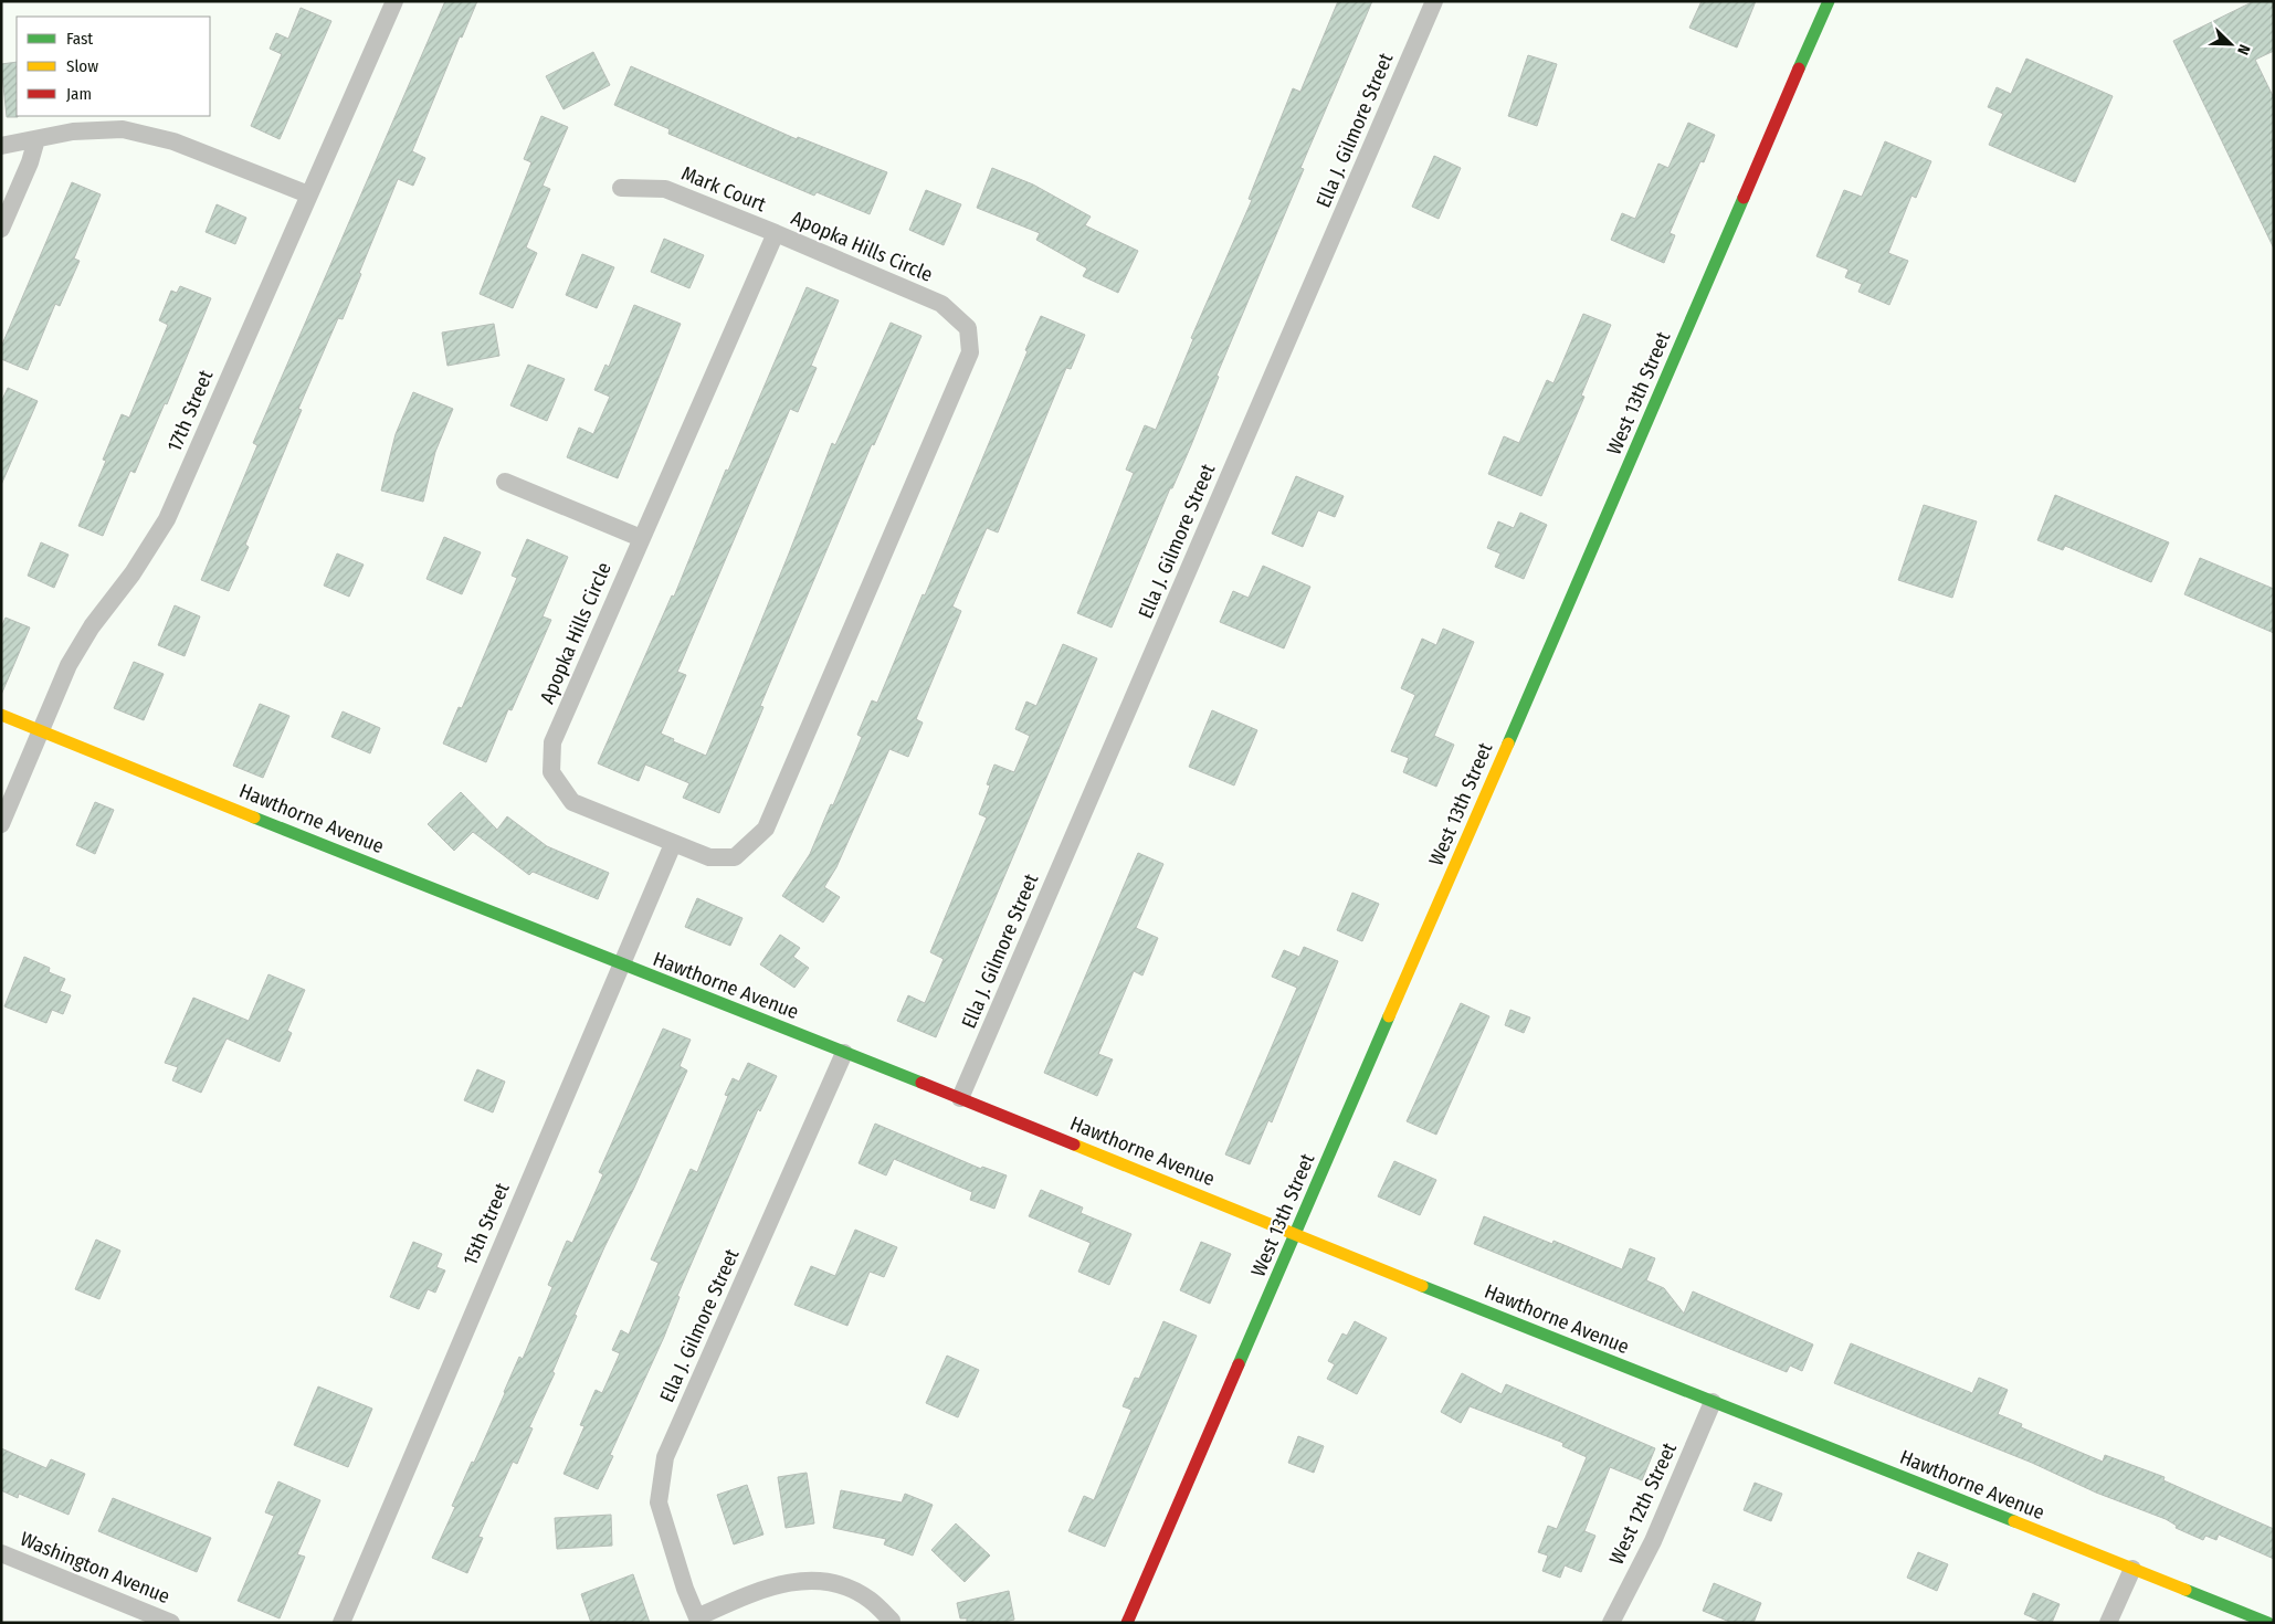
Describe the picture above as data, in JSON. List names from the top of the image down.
{
  "streets": {
    "street": [
      "Ella J. Gilmore Street",
      "Mark Court",
      "Apopka Hills Circle",
      "West 13th Street",
      "17th Street",
      "Hawthorne Avenue",
      "15th Street",
      "West 12th Street",
      "Washington Avenue"
    ]
  },
  "crossings": [
    ["Ella J. Gilmore Street", "Hawthorne Avenue"],
    ["Mark Court", "Apopka Hills Circle"],
    ["Apopka Hills Circle", "15th Street"],
    ["West 13th Street", "Hawthorne Avenue"],
    ["17th Street", "Hawthorne Avenue"],
    ["Hawthorne Avenue", "15th Street"],
    ["Hawthorne Avenue", "West 12th Street"]
  ],
  "legend": ["Fast", "Slow", "Jam"],
  "north": "bottom right"
}
